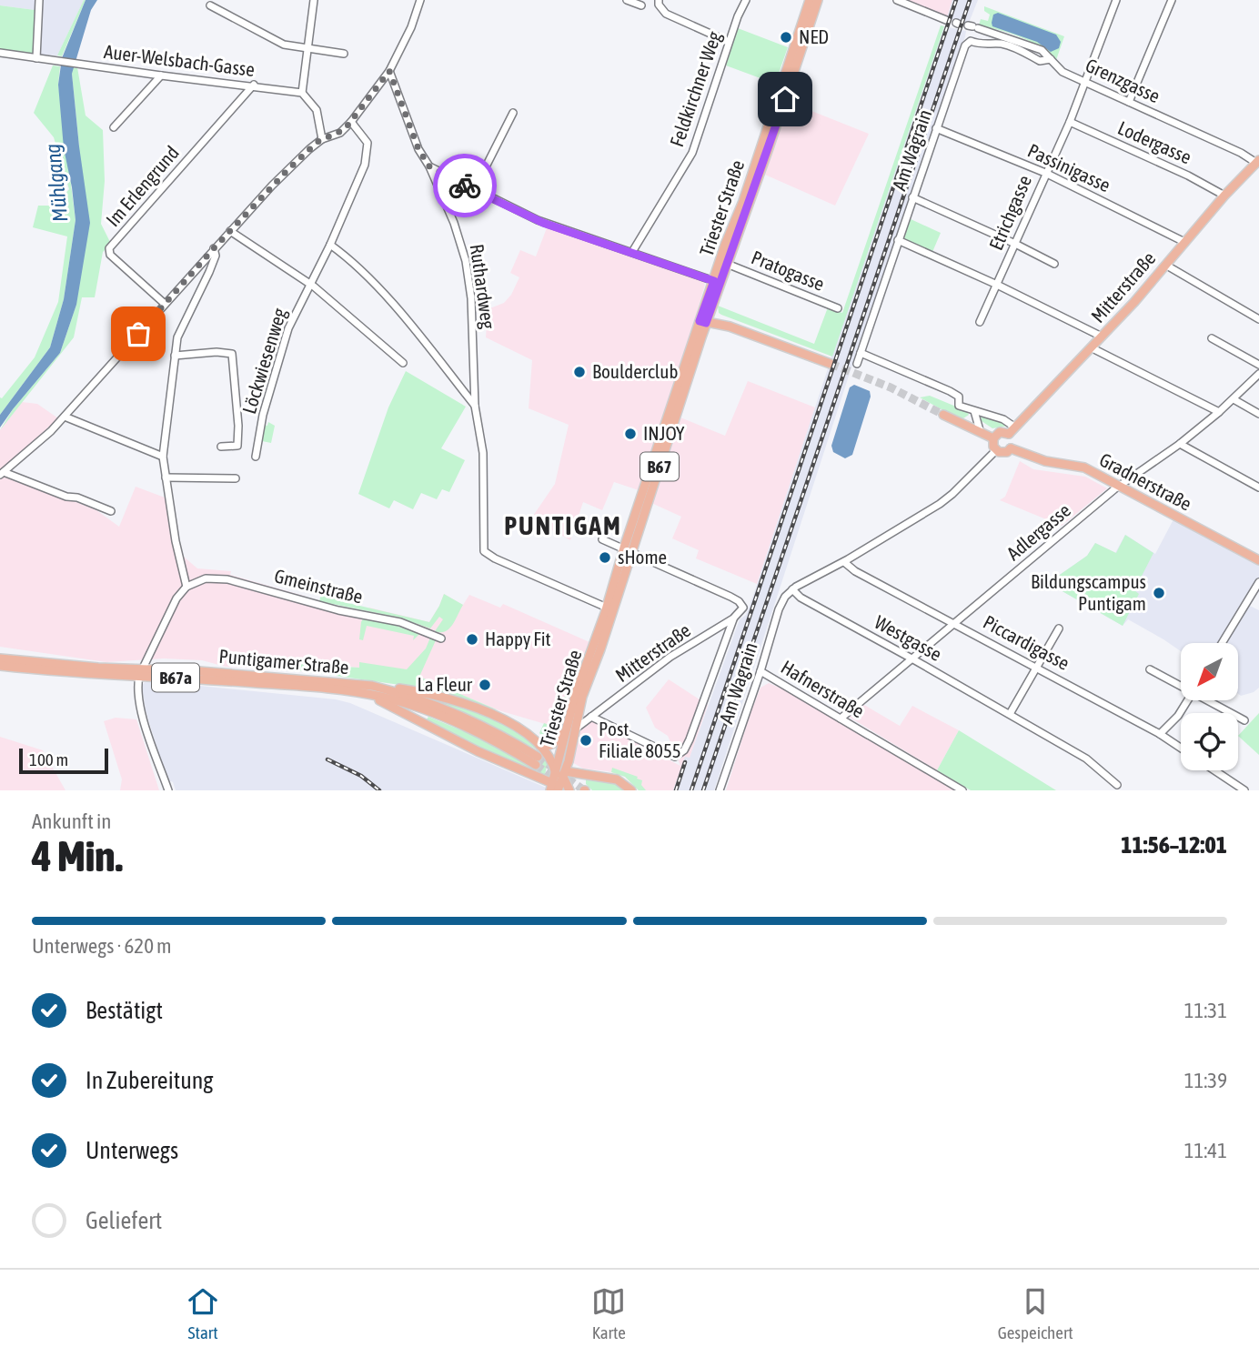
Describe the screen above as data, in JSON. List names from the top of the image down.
{
  "streets": {
    "main road": [
      "Triester Straße",
      "Mitterstraße",
      "B67",
      "Gradnerstraße",
      "Puntigamer Straße",
      "B67a"
    ],
    "street": [
      "Auer-Welsbach-Gasse",
      "Grenzgasse",
      "Feldkirchner Weg",
      "Lodergasse",
      "Am Wagrain",
      "Passinigasse",
      "Im Erlengrund",
      "Etrichgasse",
      "Pratogasse",
      "Ruthardweg",
      "Löckwiesenweg",
      "Adlergasse",
      "Gmeinstraße",
      "Westgasse",
      "Piccardigasse",
      "Hafnerstraße"
    ]
  },
  "crossings": [
    ["Auer-Welsbach-Gasse", "Im Erlengrund"],
    ["Grenzgasse", "Am Wagrain"],
    ["Grenzgasse", "Etrichgasse"],
    ["Grenzgasse", "Mitterstraße"],
    ["Lodergasse", "Etrichgasse"],
    ["Lodergasse", "Mitterstraße"],
    ["Am Wagrain", "Passinigasse"],
    ["Am Wagrain", "Westgasse"],
    ["Am Wagrain", "Hafnerstraße"],
    ["Passinigasse", "Etrichgasse"],
    ["Passinigasse", "Mitterstraße"],
    ["Triester Straße", "Pratogasse"],
    ["Triester Straße", "Ruthardweg"],
    ["Triester Straße", "Mitterstraße"],
    ["Ruthardweg", "Löckwiesenweg"],
    ["Mitterstraße", "Gradnerstraße"],
    ["Gradnerstraße", "Adlergasse"],
    ["Adlergasse", "Westgasse"],
    ["Adlergasse", "Piccardigasse"],
    ["Adlergasse", "Hafnerstraße"],
    ["Puntigamer Straße", "B67a"]
  ],
  "districts": ["PUNTIGAM"],
  "water": ["Mühlgang"],
  "places": [
    "NED",
    "Boulderclub",
    "INJOY",
    "sHome",
    "Bildungscampus Puntigam",
    "Happy Fit",
    "La Fleur",
    "Post Filiale 8055"
  ],
  "scale_bar": "100 m",
  "north": "bottom left",
  "page": {
    "scale": "100 m",
    "heading": ["4 Min.", "Ankunft in", "11:56–12:01"],
    "bar": "Unterwegs · 620 m",
    "list": [
      ["Bestätigt", "11:31"],
      ["In Zubereitung", "11:39"],
      ["Unterwegs", "11:41"],
      "Geliefert"
    ],
    "tabs": ["Start", "Karte", "Gespeichert"]
  }
}
